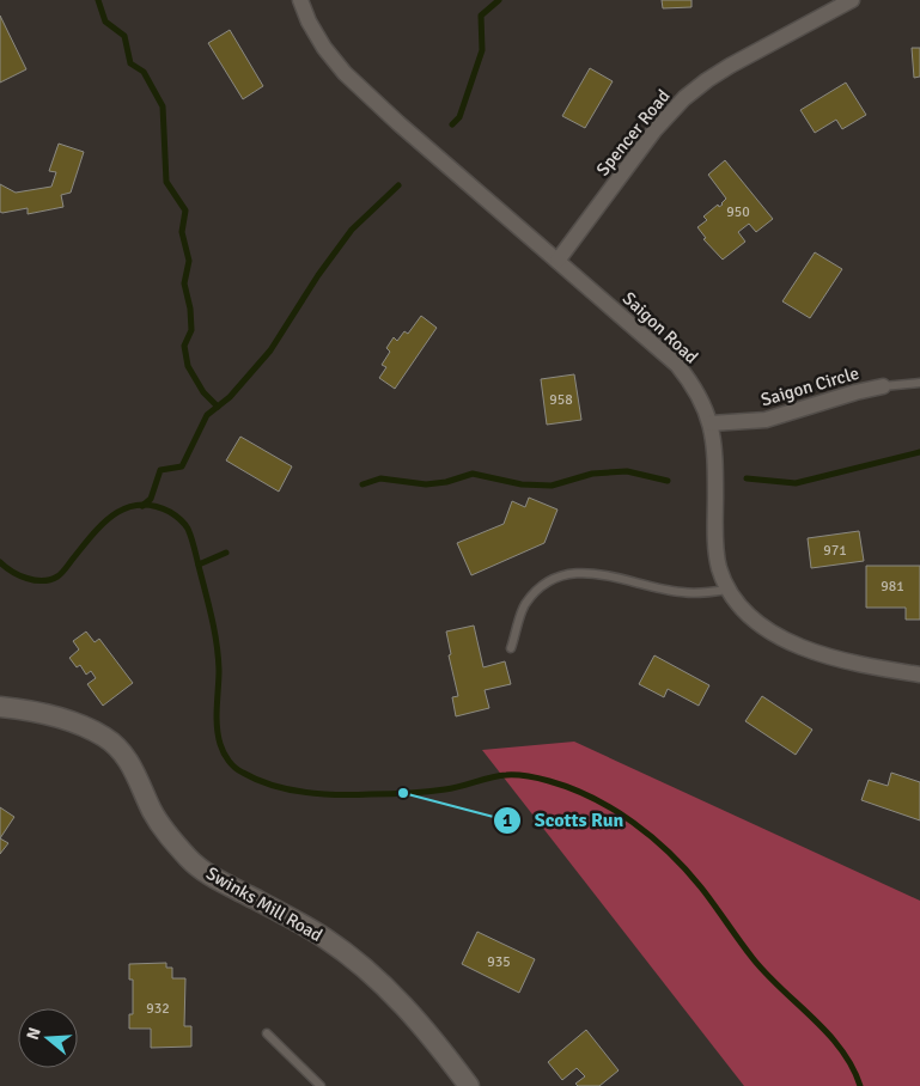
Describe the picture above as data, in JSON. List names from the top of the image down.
{
  "streets": {
    "street": [
      "Spencer Road",
      "Saigon Road",
      "Saigon Circle",
      "Swinks Mill Road"
    ]
  },
  "crossings": [
    ["Spencer Road", "Saigon Road"],
    ["Saigon Road", "Saigon Circle"]
  ],
  "places": ["Scotts Run"],
  "house_numbers": [
    "950",
    "958",
    "971",
    "981",
    "935",
    "932"
  ],
  "north": "left"
}
